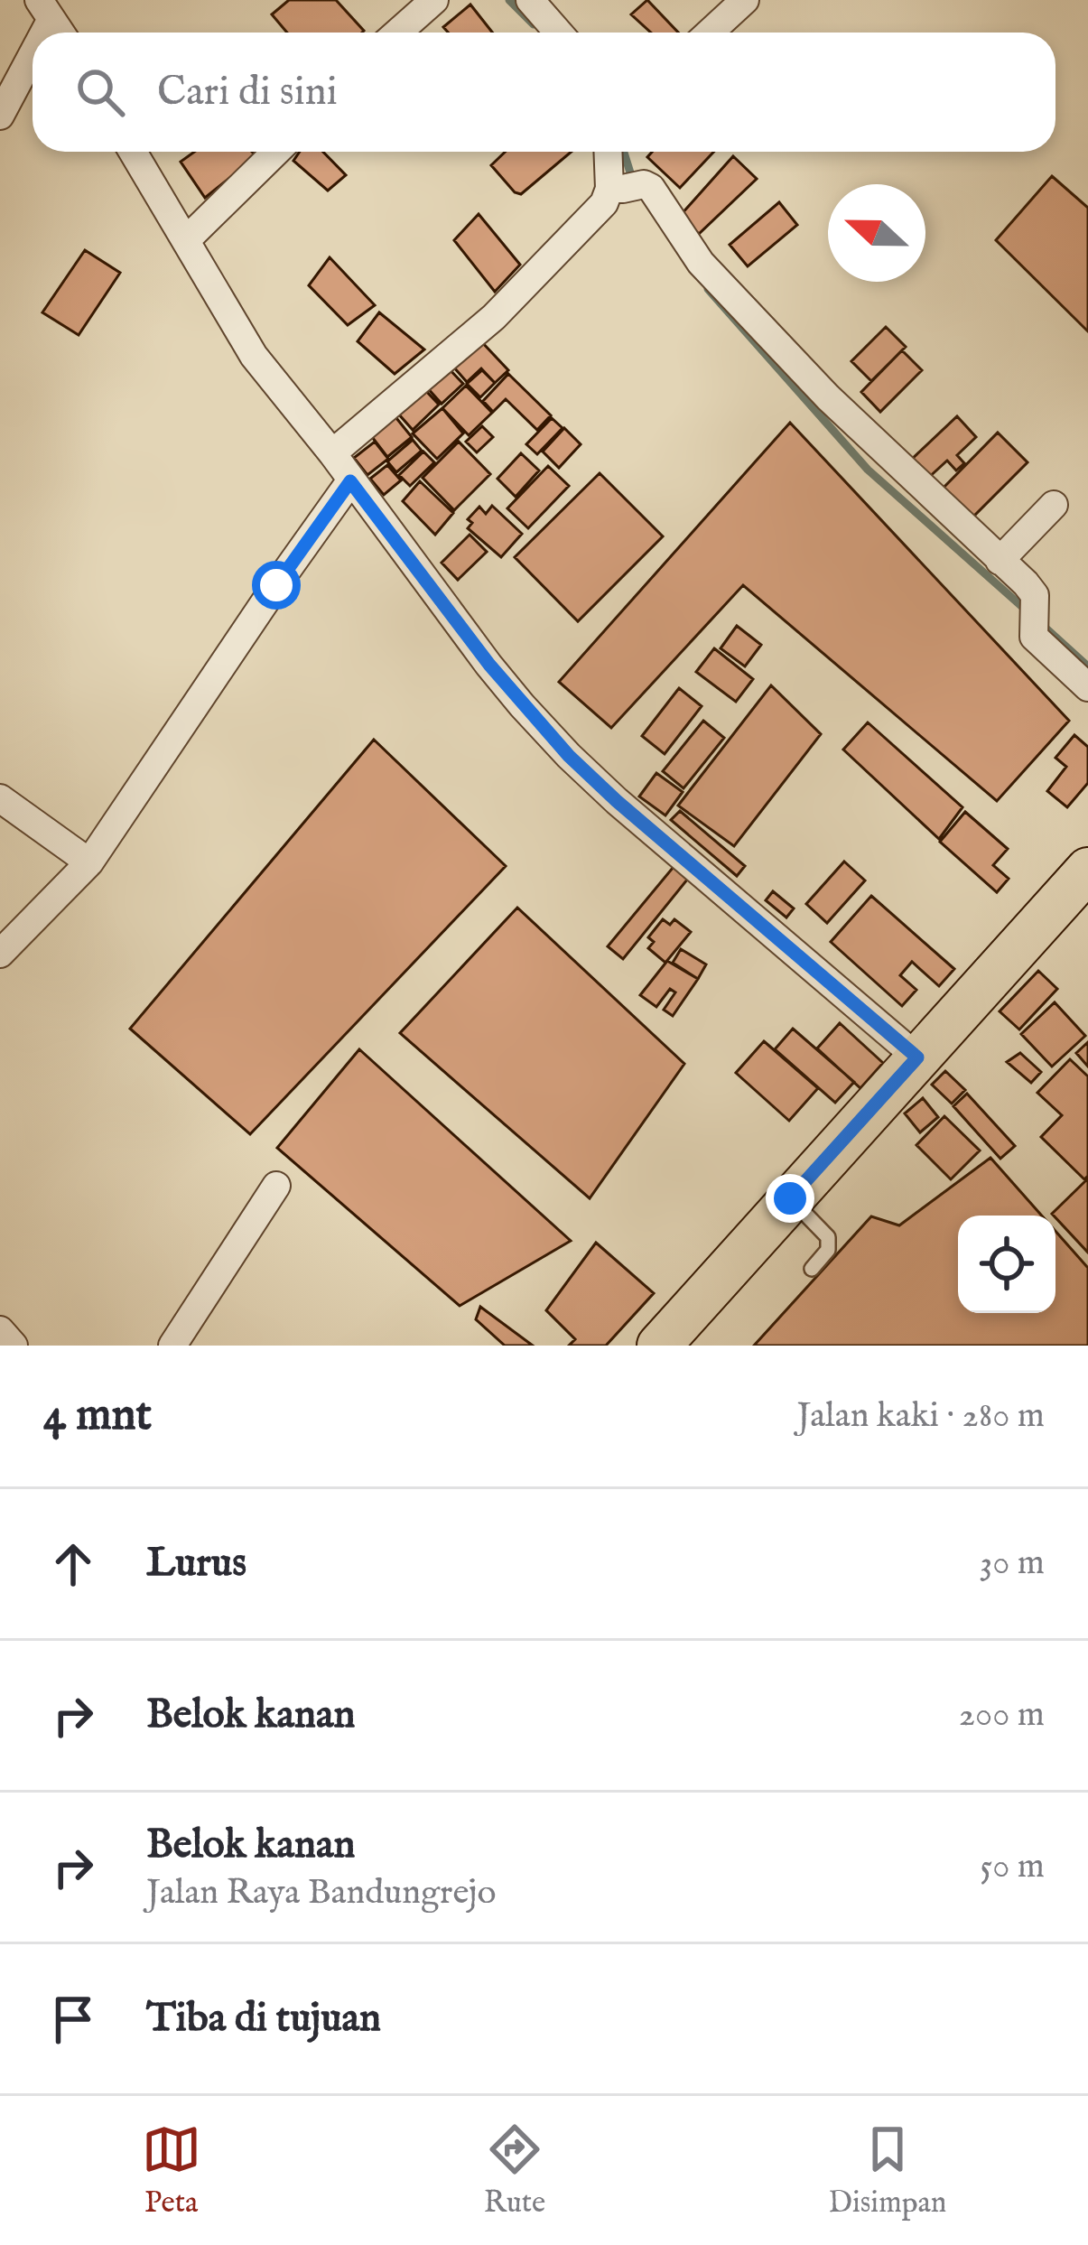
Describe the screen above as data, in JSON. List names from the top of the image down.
{
  "north": "left",
  "page": {
    "search": "Cari di sini",
    "heading": ["4 mnt", "Jalan kaki · 280 m"],
    "list": [
      ["Lurus", "30 m"],
      ["Belok kanan", "200 m"],
      ["Belok kanan", "Jalan Raya Bandungrejo", "50 m"],
      "Tiba di tujuan"
    ],
    "nav": ["Peta", "Rute", "Disimpan"]
  }
}
